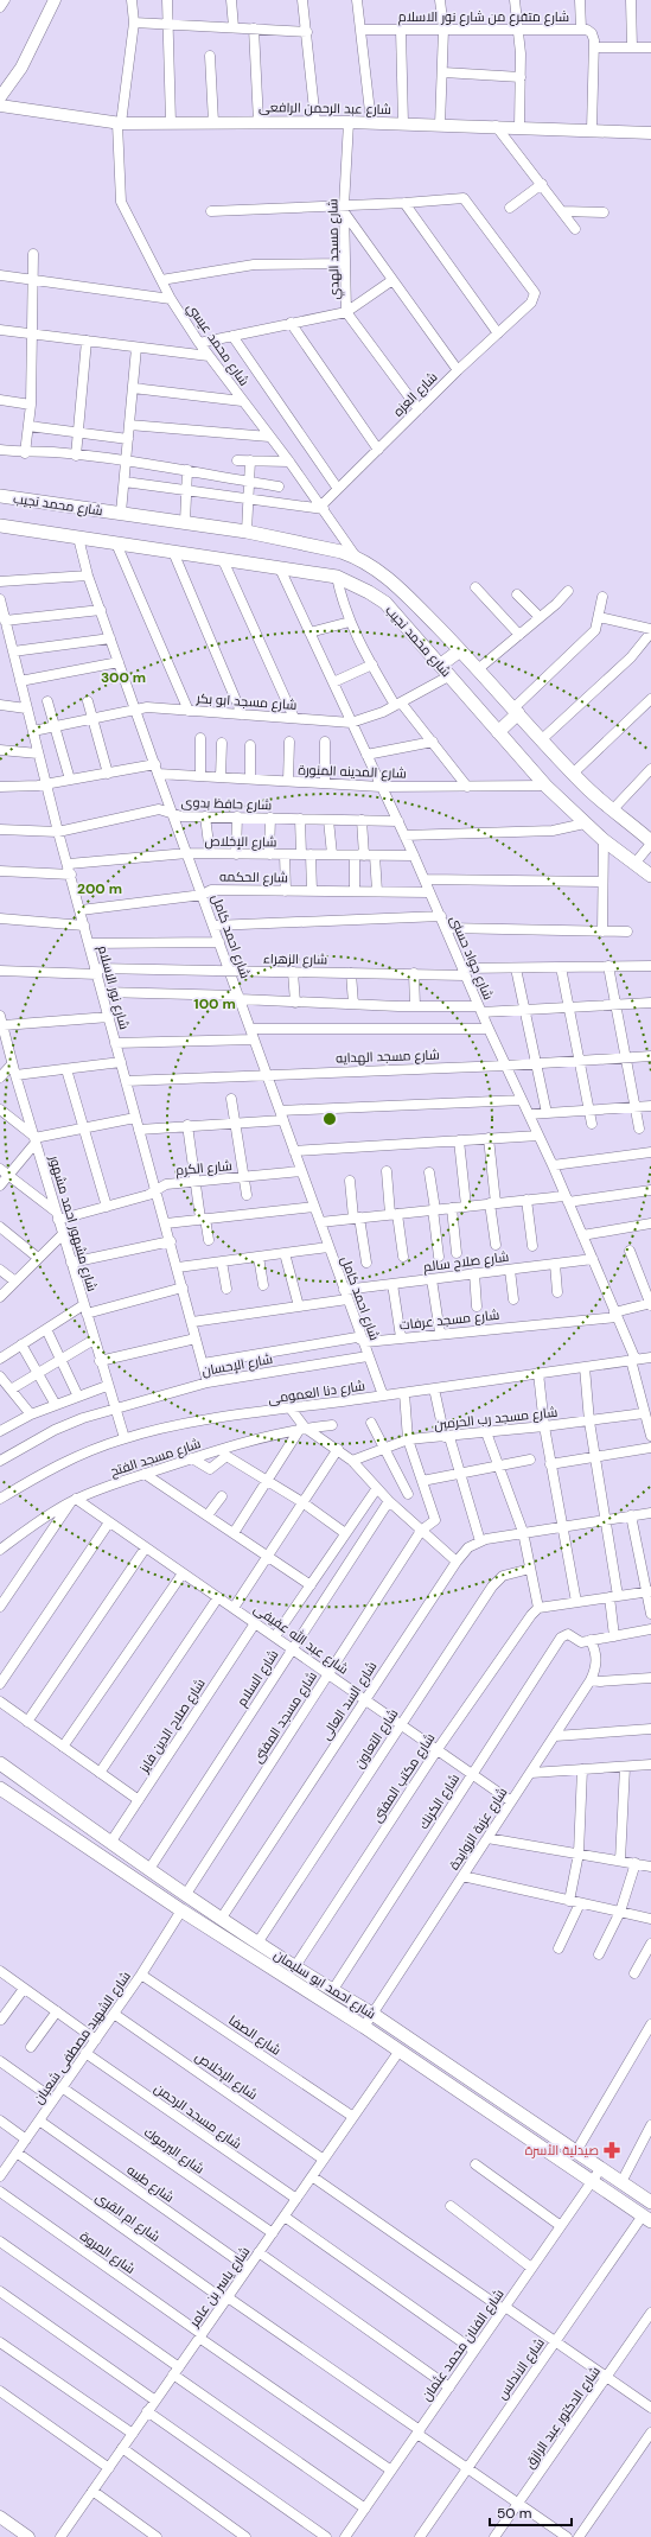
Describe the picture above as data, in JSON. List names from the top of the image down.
{
  "streets": {
    "main road": ["شارع محمد نجيب", "شارع احمد ابو سليمان"],
    "street": [
      "شارع متفرع من شارع نور الاسلام",
      "شارع عبد الرحمن الرافعى",
      "شارع مسجد الهدي",
      "شارع محمد عيسي",
      "شارع العزه",
      "شارع مسجد ابو بكر",
      "شارع المدينه المنورة",
      "شارع حافظ بدوى",
      "شارع الإخلاص",
      "شارع الحكمه",
      "شارع احمد كامل",
      "شارع جواد حسنى",
      "شارع الزهراء",
      "شارع نور الاسلام",
      "شارع مسجد الهدايه",
      "شارع الكرم",
      "شارع مشهور احمد مشهور",
      "شارع صلاح سالم",
      "شارع مسجد عرفات",
      "شارع الإحسان",
      "شارع دنا العمومى",
      "شارع مسجد رب الحرمين",
      "شارع مسجد الفتح",
      "شارع عبد الله عفيفى",
      "شارع السلام",
      "شارع السد العالى",
      "شارع مسجد المفتى",
      "شارع صلاح الدين فايز",
      "شارع التعاون",
      "شارع مكتب المفتى",
      "شارع الكرنك",
      "شارع عزبة الزوايدة",
      "شارع الصفا",
      "شارع الشهيد مصطفى شعبان",
      "شارع مسجد الرحمن",
      "شارع اليرموك",
      "شارع طيبه",
      "شارع ام القرى",
      "شارع المروة",
      "شارع ياسر بن عامر",
      "شارع الفنان محمد عثمان",
      "شارع الاندلس",
      "شارع الدكتور عبد الرازق"
    ]
  },
  "crossings": [
    ["شارع عبد الرحمن الرافعى", "شارع مسجد الهدي"],
    ["شارع عبد الرحمن الرافعى", "شارع محمد عيسي"],
    ["شارع مسجد الهدي", "شارع العزه"],
    ["شارع محمد عيسي", "شارع العزه"],
    ["شارع محمد عيسي", "شارع محمد نجيب"],
    ["شارع محمد نجيب", "شارع مسجد ابو بكر"],
    ["شارع محمد نجيب", "شارع المدينه المنورة"],
    ["شارع محمد نجيب", "شارع احمد كامل"],
    ["شارع محمد نجيب", "شارع جواد حسنى"],
    ["شارع مسجد ابو بكر", "شارع احمد كامل"],
    ["شارع مسجد ابو بكر", "شارع جواد حسنى"],
    ["شارع مسجد ابو بكر", "شارع نور الاسلام"],
    ["شارع المدينه المنورة", "شارع احمد كامل"],
    ["شارع المدينه المنورة", "شارع جواد حسنى"],
    ["شارع المدينه المنورة", "شارع نور الاسلام"],
    ["شارع حافظ بدوى", "شارع احمد كامل"],
    ["شارع حافظ بدوى", "شارع جواد حسنى"],
    ["شارع حافظ بدوى", "شارع نور الاسلام"],
    ["شارع الإخلاص", "شارع احمد كامل"],
    ["شارع الإخلاص", "شارع جواد حسنى"],
    ["شارع الإخلاص", "شارع نور الاسلام"],
    ["شارع الإخلاص", "شارع الشهيد مصطفى شعبان"],
    ["شارع الإخلاص", "شارع ياسر بن عامر"],
    ["شارع الحكمه", "شارع احمد كامل"],
    ["شارع الحكمه", "شارع جواد حسنى"],
    ["شارع الحكمه", "شارع نور الاسلام"],
    ["شارع احمد كامل", "شارع الزهراء"],
    ["شارع احمد كامل", "شارع مسجد الهدايه"],
    ["شارع احمد كامل", "شارع الكرم"],
    ["شارع احمد كامل", "شارع صلاح سالم"],
    ["شارع احمد كامل", "شارع مسجد عرفات"],
    ["شارع احمد كامل", "شارع الإحسان"],
    ["شارع احمد كامل", "شارع دنا العمومى"],
    ["شارع جواد حسنى", "شارع الزهراء"],
    ["شارع جواد حسنى", "شارع مسجد الهدايه"],
    ["شارع جواد حسنى", "شارع صلاح سالم"],
    ["شارع جواد حسنى", "شارع مسجد عرفات"],
    ["شارع جواد حسنى", "شارع دنا العمومى"],
    ["شارع جواد حسنى", "شارع مسجد رب الحرمين"],
    ["شارع الزهراء", "شارع نور الاسلام"],
    ["شارع نور الاسلام", "شارع مسجد الهدايه"],
    ["شارع نور الاسلام", "شارع الكرم"],
    ["شارع نور الاسلام", "شارع مسجد عرفات"],
    ["شارع نور الاسلام", "شارع الإحسان"],
    ["شارع الكرم", "شارع مشهور احمد مشهور"],
    ["شارع مشهور احمد مشهور", "شارع الإحسان"],
    ["شارع مشهور احمد مشهور", "شارع دنا العمومى"],
    ["شارع مسجد الفتح", "شارع عبد الله عفيفى"],
    ["شارع عبد الله عفيفى", "شارع السلام"],
    ["شارع عبد الله عفيفى", "شارع السد العالى"],
    ["شارع عبد الله عفيفى", "شارع مسجد المفتى"],
    ["شارع عبد الله عفيفى", "شارع صلاح الدين فايز"],
    ["شارع عبد الله عفيفى", "شارع التعاون"],
    ["شارع عبد الله عفيفى", "شارع مكتب المفتى"],
    ["شارع عبد الله عفيفى", "شارع الكرنك"],
    ["شارع عبد الله عفيفى", "شارع عزبة الزوايدة"],
    ["شارع السلام", "شارع احمد ابو سليمان"],
    ["شارع السد العالى", "شارع احمد ابو سليمان"],
    ["شارع مسجد المفتى", "شارع احمد ابو سليمان"],
    ["شارع صلاح الدين فايز", "شارع احمد ابو سليمان"],
    ["شارع التعاون", "شارع احمد ابو سليمان"],
    ["شارع مكتب المفتى", "شارع احمد ابو سليمان"],
    ["شارع الكرنك", "شارع عزبة الزوايدة"],
    ["شارع الكرنك", "شارع احمد ابو سليمان"],
    ["شارع عزبة الزوايدة", "شارع احمد ابو سليمان"],
    ["شارع احمد ابو سليمان", "شارع الشهيد مصطفى شعبان"],
    ["شارع احمد ابو سليمان", "شارع ياسر بن عامر"],
    ["شارع احمد ابو سليمان", "شارع الفنان محمد عثمان"],
    ["شارع احمد ابو سليمان", "شارع الاندلس"],
    ["شارع الصفا", "شارع الشهيد مصطفى شعبان"],
    ["شارع الصفا", "شارع ياسر بن عامر"],
    ["شارع الشهيد مصطفى شعبان", "شارع مسجد الرحمن"],
    ["شارع الشهيد مصطفى شعبان", "شارع اليرموك"],
    ["شارع الشهيد مصطفى شعبان", "شارع طيبه"],
    ["شارع الشهيد مصطفى شعبان", "شارع ام القرى"],
    ["شارع مسجد الرحمن", "شارع ياسر بن عامر"],
    ["شارع اليرموك", "شارع ياسر بن عامر"],
    ["شارع طيبه", "شارع ياسر بن عامر"],
    ["شارع ام القرى", "شارع ياسر بن عامر"],
    ["شارع ام القرى", "شارع الفنان محمد عثمان"],
    ["شارع ام القرى", "شارع الاندلس"],
    ["شارع ام القرى", "شارع الدكتور عبد الرازق"],
    ["شارع المروة", "شارع ياسر بن عامر"],
    ["شارع المروة", "شارع الفنان محمد عثمان"]
  ],
  "places": {
    "pharmacy": ["صيدلية الأسرة"]
  },
  "scale_bar": "50 m",
  "rings": ["300 m", "200 m", "100 m"]
}
